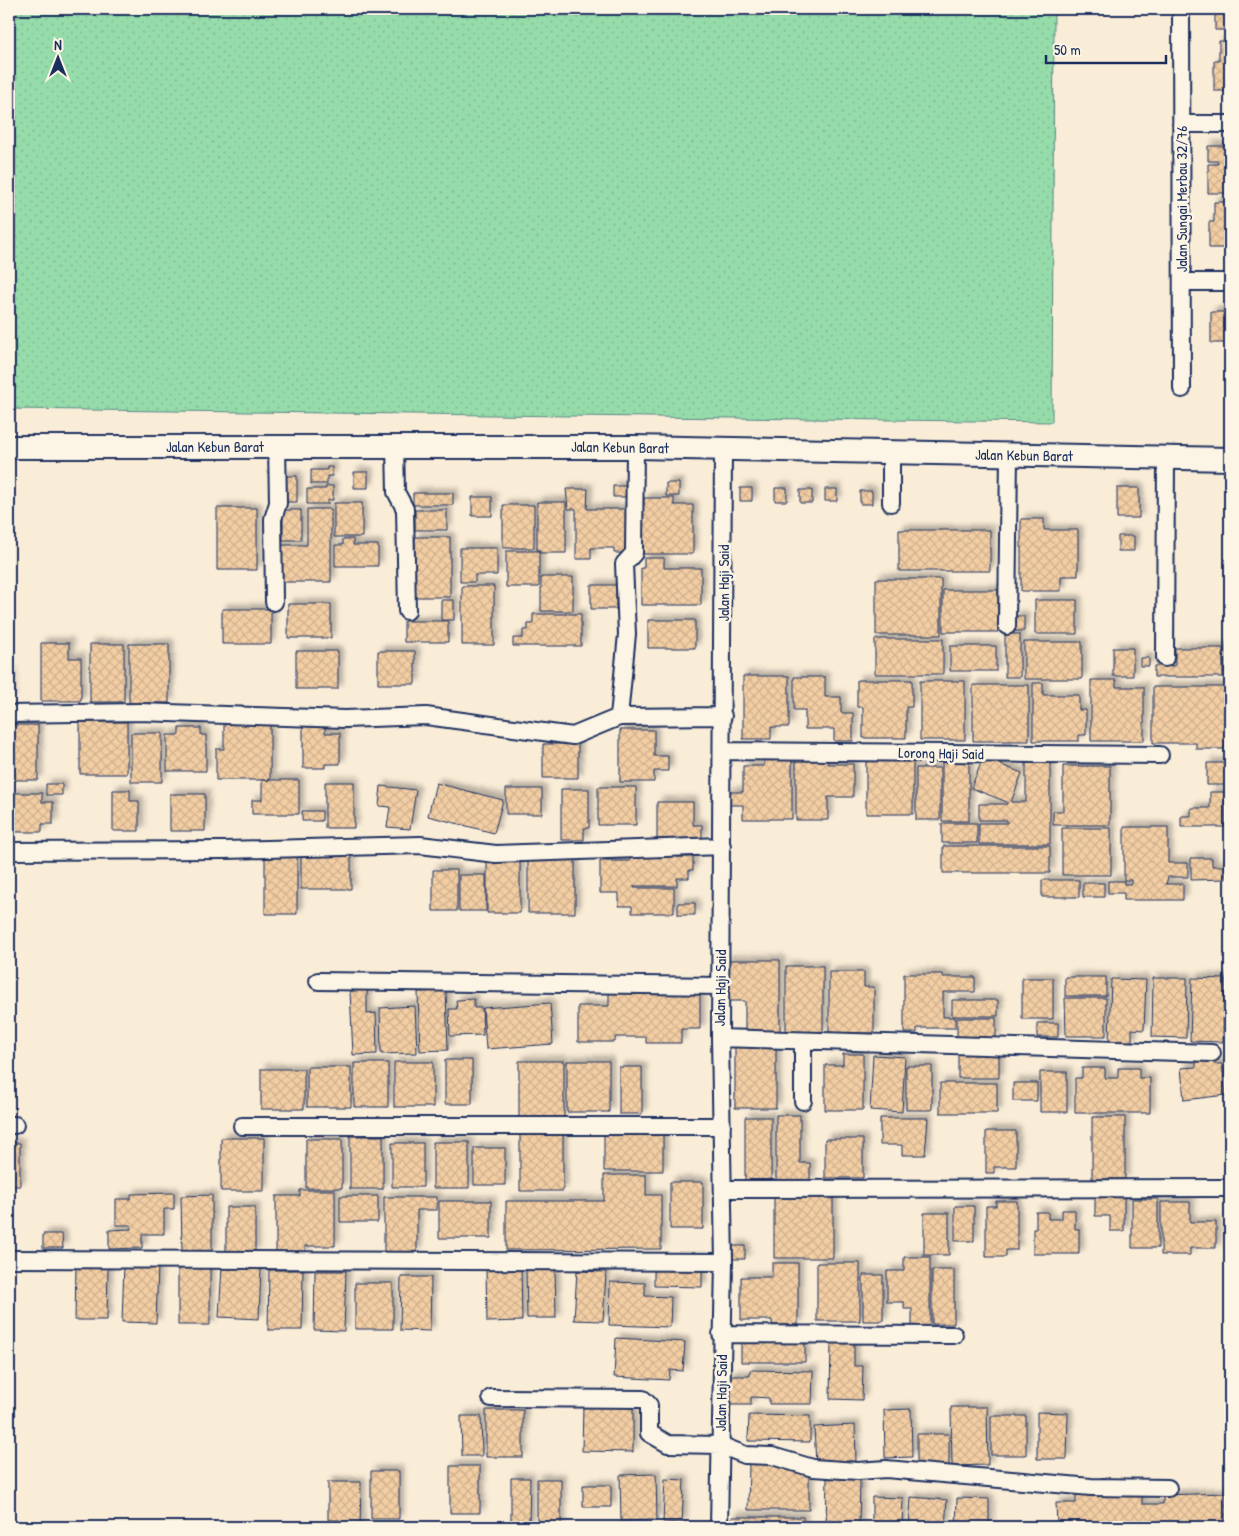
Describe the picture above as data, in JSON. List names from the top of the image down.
{
  "streets": {
    "main road": ["Jalan Kebun Barat"],
    "street": ["Jalan Sungai Merbau 32/76", "Jalan Haji Said", "Lorong Haji Said"]
  },
  "crossings": [
    ["Jalan Kebun Barat", "Jalan Haji Said"],
    ["Jalan Haji Said", "Lorong Haji Said"]
  ],
  "scale_bar": "50 m",
  "north": "top"
}
